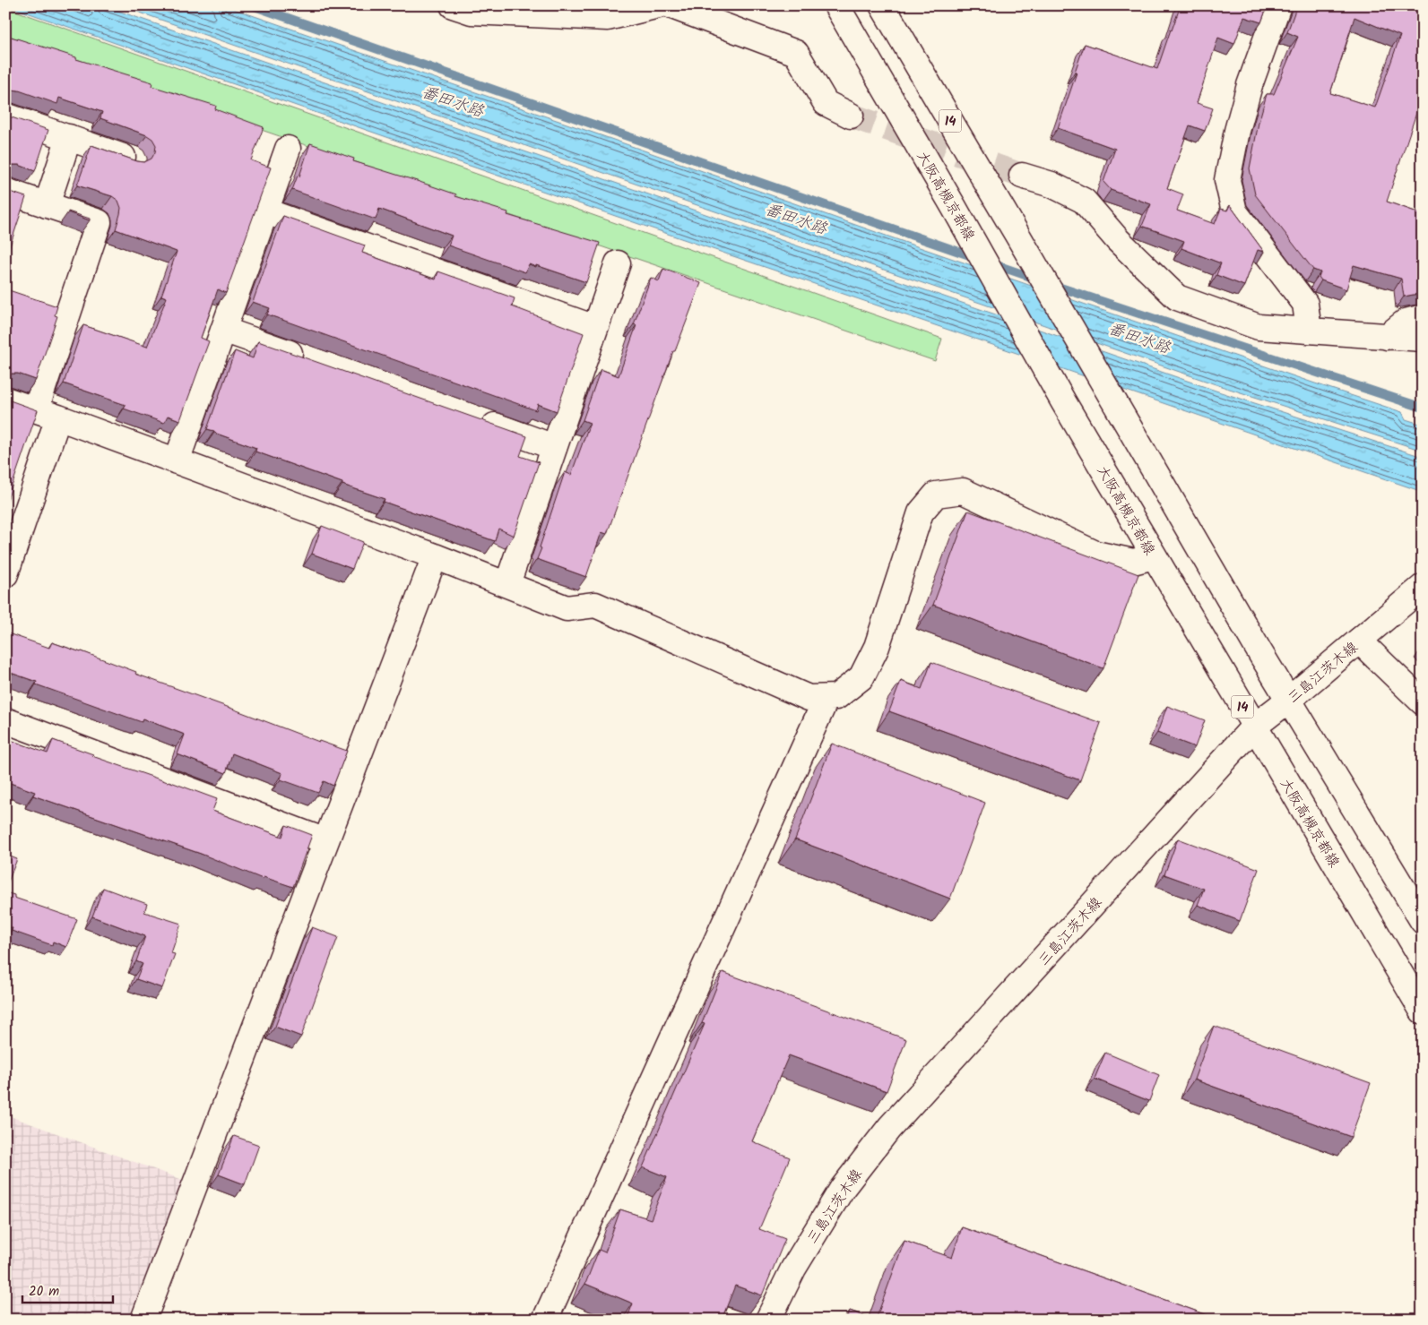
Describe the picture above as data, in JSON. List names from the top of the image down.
{
  "streets": {
    "street": ["14", "大阪高槻京都線", "三島江茨木線"]
  },
  "crossings": [
    ["14", "三島江茨木線"],
    ["大阪高槻京都線", "三島江茨木線"]
  ],
  "water": ["番田水路"],
  "scale_bar": "20 m"
}
